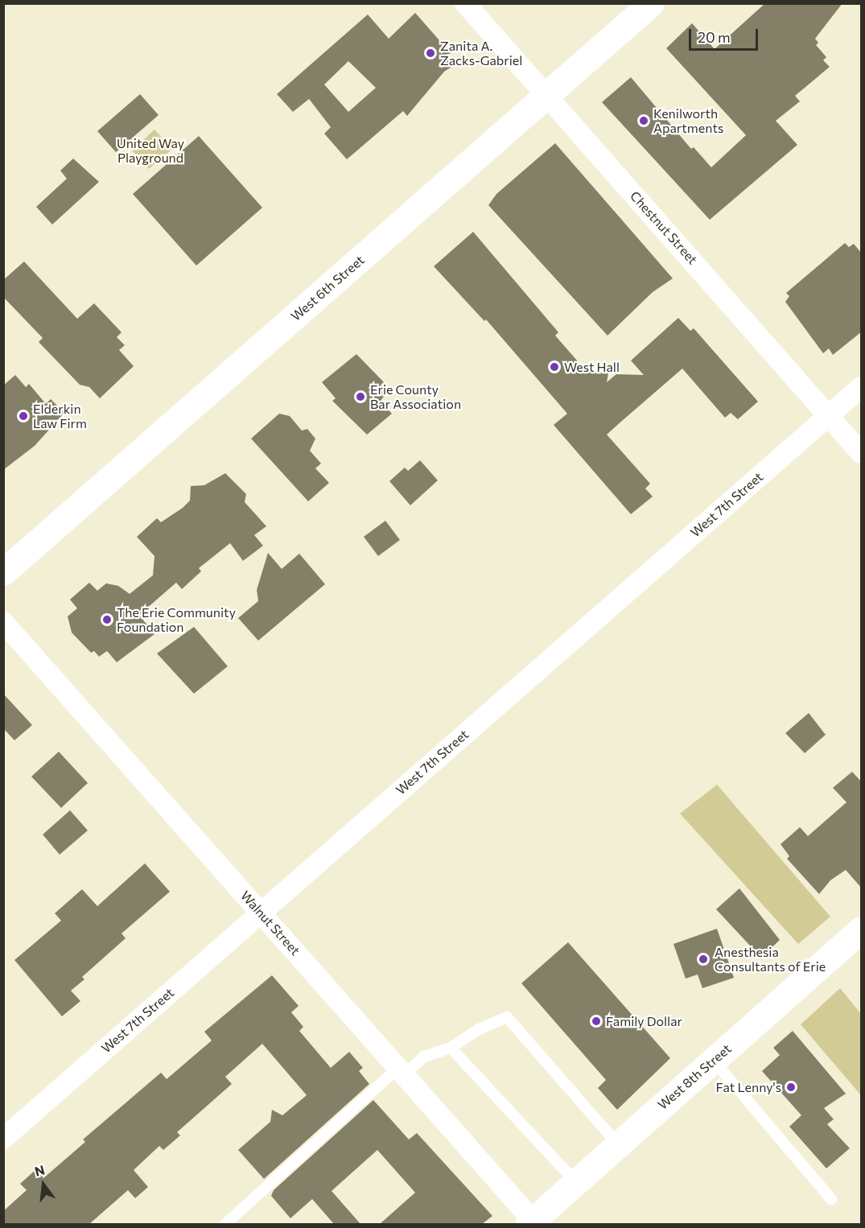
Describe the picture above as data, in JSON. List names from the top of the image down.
{
  "streets": {
    "main road": ["West 6th Street", "West 8th Street"],
    "street": ["Chestnut Street", "West 7th Street", "Walnut Street"]
  },
  "crossings": [
    ["Chestnut Street", "West 6th Street"],
    ["Chestnut Street", "West 7th Street"],
    ["West 7th Street", "Walnut Street"],
    ["Walnut Street", "West 8th Street"]
  ],
  "parks": ["United Way Playground"],
  "places": [
    "Zanita A. Zacks-Gabriel",
    "Kenilworth Apartments",
    "West Hall",
    "Erie County Bar Association",
    "Elderkin Law Firm",
    "The Erie Community Foundation",
    "Anesthesia Consultants of Erie",
    "Family Dollar",
    "Fat Lenny's"
  ],
  "scale_bar": "20 m",
  "north": "top"
}
